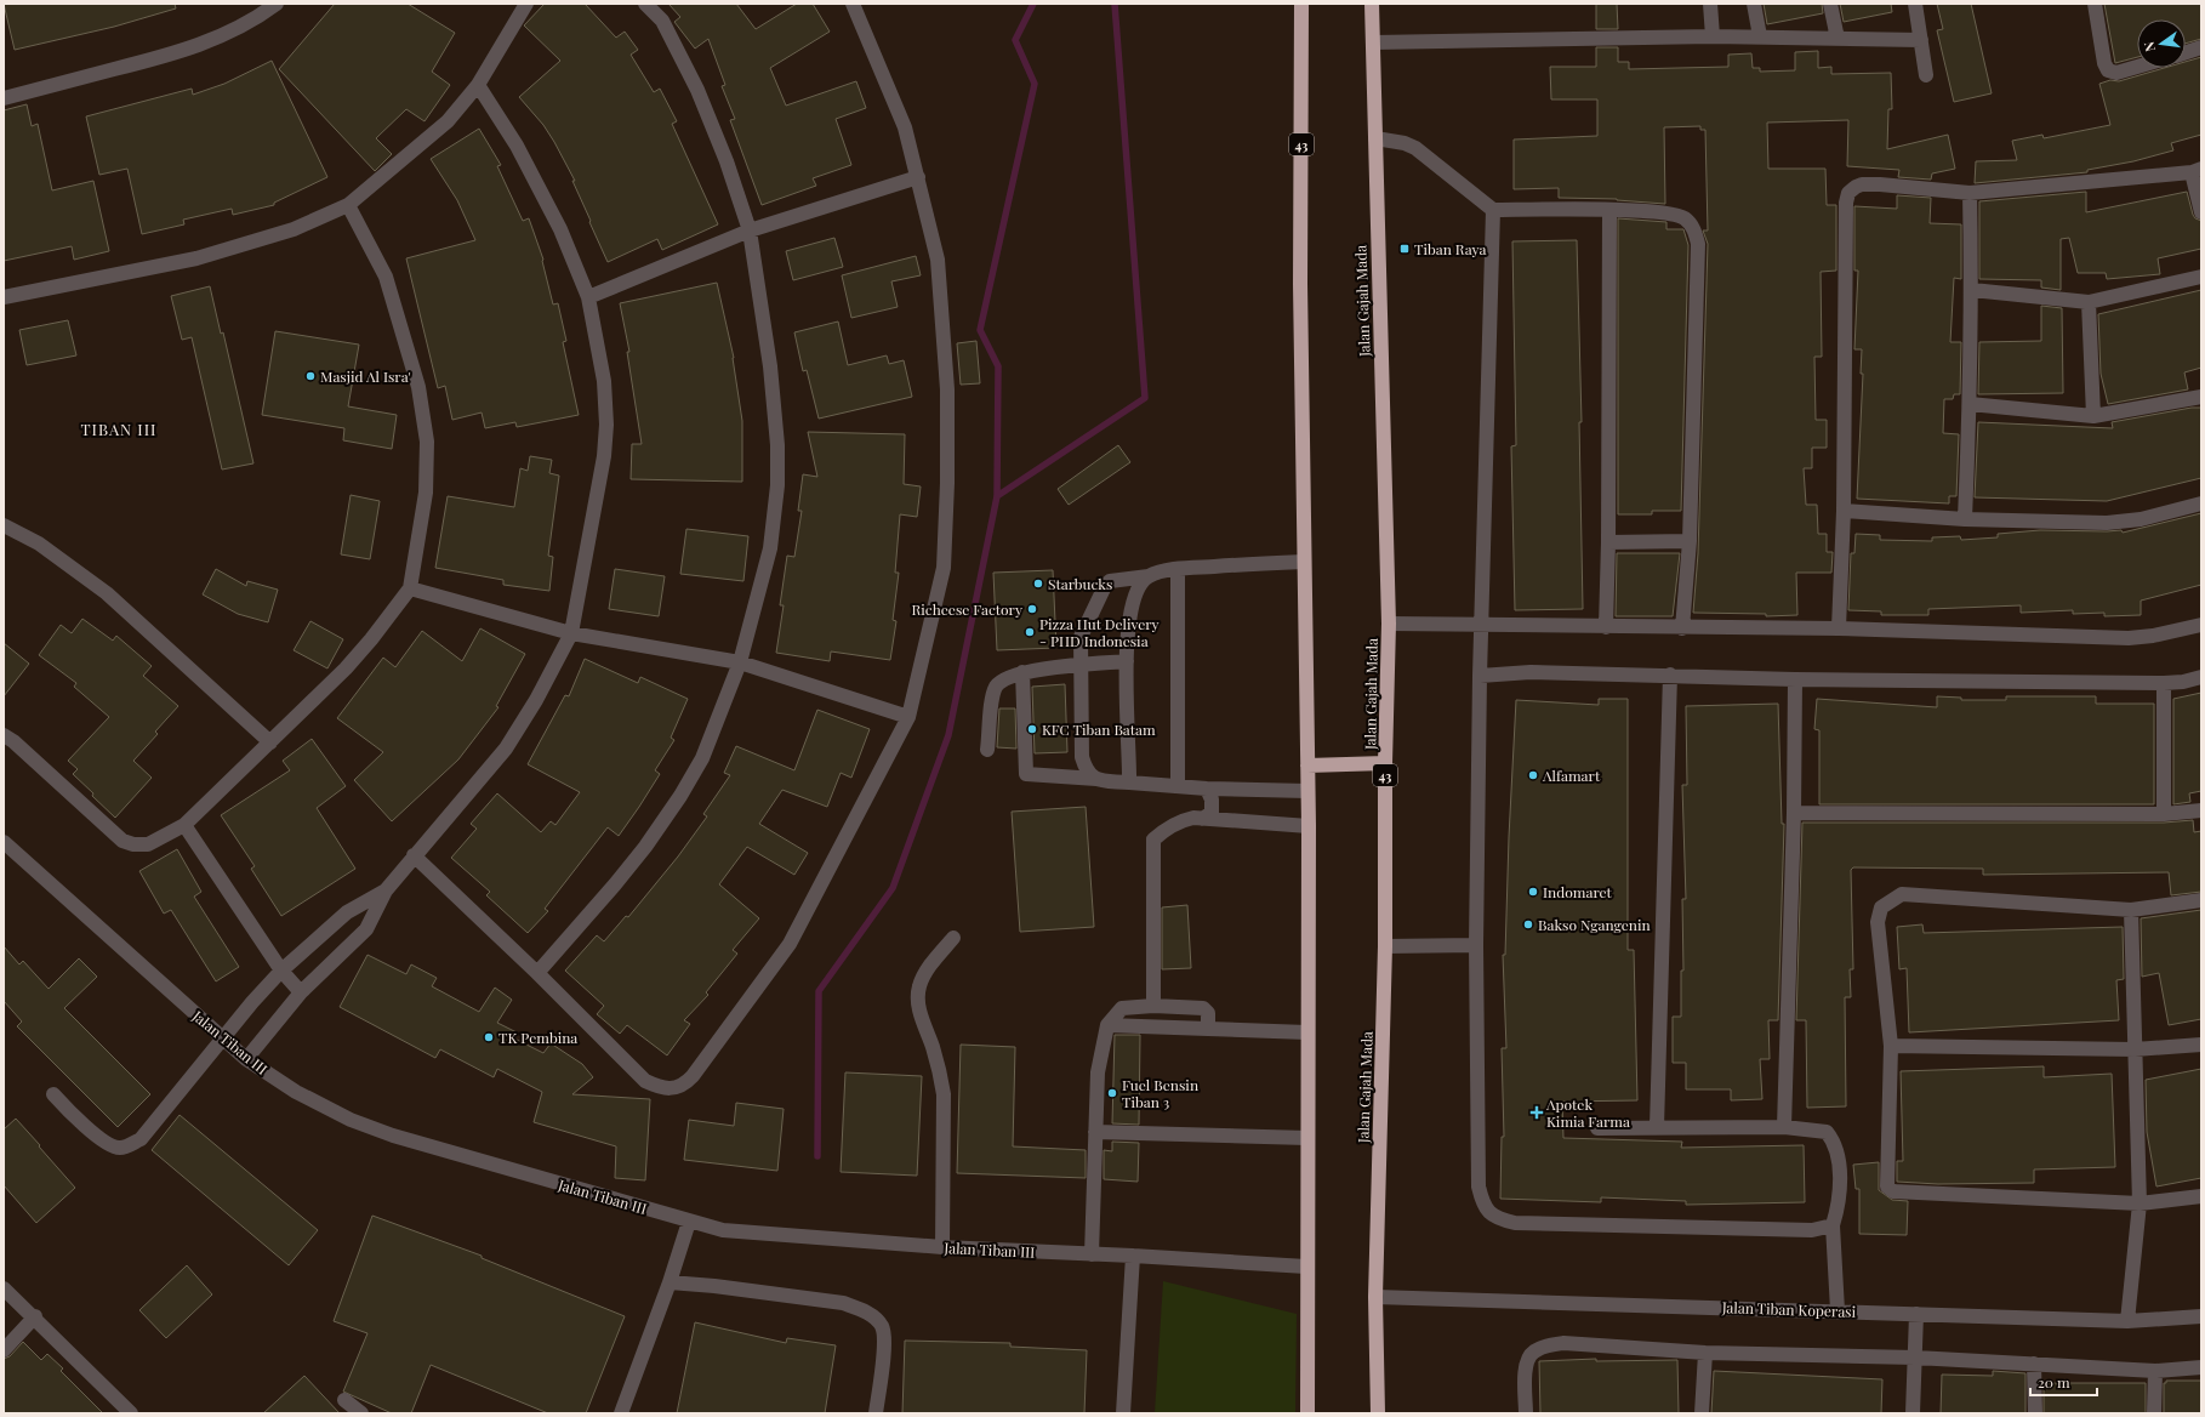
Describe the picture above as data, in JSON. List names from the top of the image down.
{
  "streets": {
    "highway": ["43", "Jalan Gajah Mada"],
    "street": ["Jalan Tiban III", "Jalan Tiban Koperasi"]
  },
  "crossings": [
    ["43", "Jalan Tiban III"],
    ["Jalan Gajah Mada", "Jalan Tiban Koperasi"]
  ],
  "districts": ["TIBAN III"],
  "places": {
    "transit": ["Tiban Raya"],
    "other": [
      "Masjid Al Isra'",
      "Starbucks",
      "Richeese Factory",
      "Pizza Hut Delivery - PHD Indonesia",
      "KFC Tiban Batam",
      "Alfamart",
      "Indomaret",
      "Bakso Ngangenin",
      "TK Pembina",
      "Fuel Bensin Tiban 3"
    ],
    "health": ["Apotek Kimia Farma"]
  },
  "scale_bar": "20 m",
  "north": "left"
}
